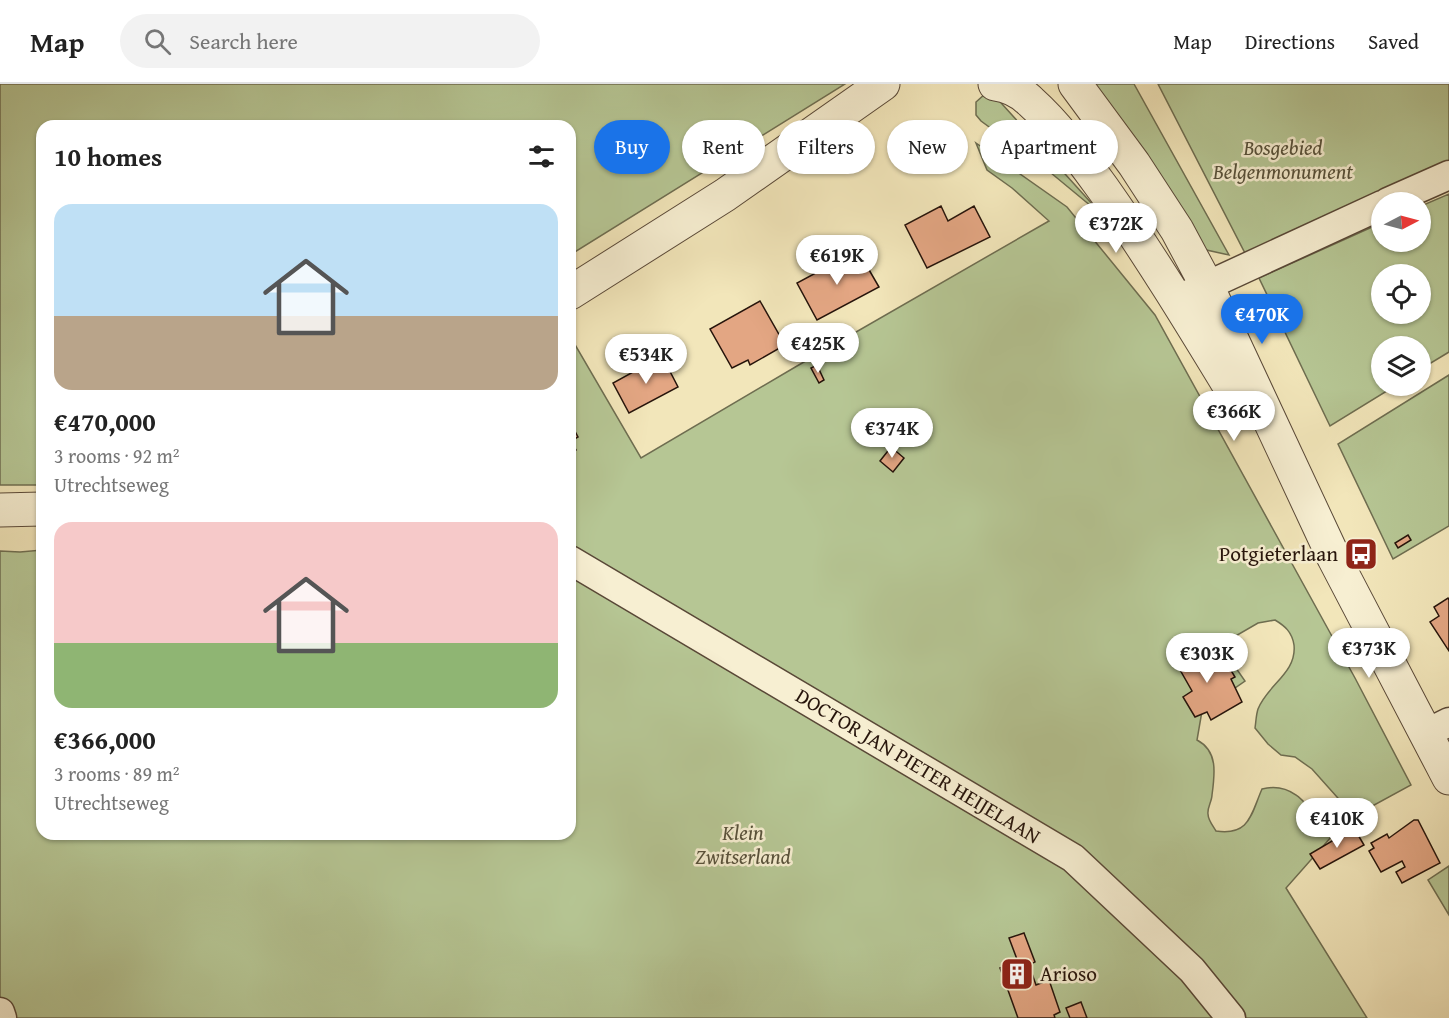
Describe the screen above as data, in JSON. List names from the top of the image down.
{
  "streets": {
    "street": ["DOCTOR JAN PIETER HEIJELAAN"]
  },
  "parks": ["Bosgebied Belgenmonument", "Klein Zwitserland"],
  "places": {
    "bus stop": ["Potgieterlaan"],
    "building": ["Arioso"]
  },
  "north": "right",
  "page": {
    "header": "Map",
    "search": "Search here",
    "nav": ["Map", "Directions", "Saved"],
    "chip": [
      "Buy",
      "Rent",
      "Filters",
      "New",
      "Apartment"
    ],
    "heading": "10 homes",
    "list": [
      {
        "name": "€470,000",
        "note": "3 rooms · 92 m² · Utrechtseweg"
      },
      {
        "name": "€366,000",
        "note": "3 rooms · 89 m² · Utrechtseweg"
      }
    ],
    "price": [
      "€372K",
      "€619K",
      "€470K",
      "€425K",
      "€534K",
      "€366K",
      "€374K",
      "€373K",
      "€303K",
      "€410K"
    ]
  }
}
